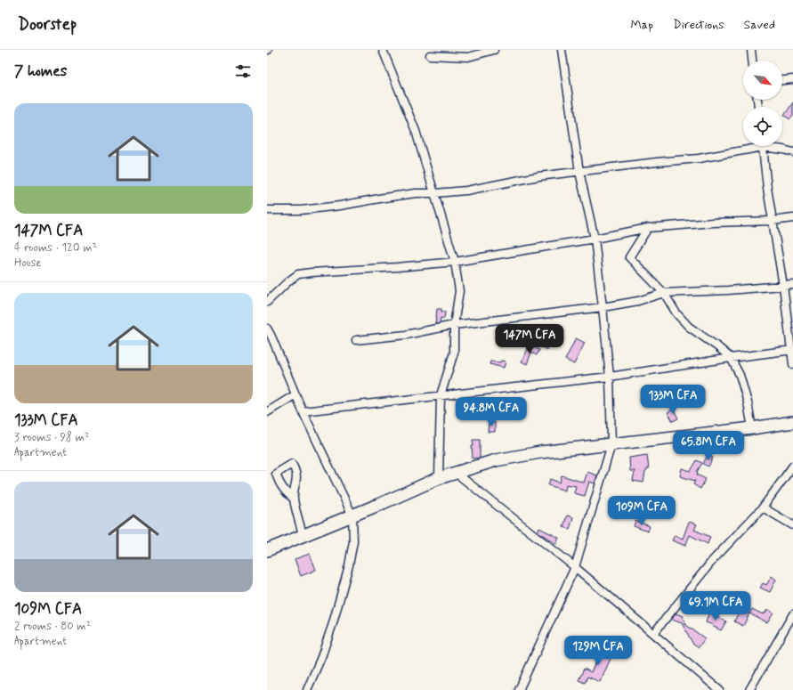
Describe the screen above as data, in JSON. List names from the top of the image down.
{
  "north": "bottom right",
  "page": {
    "header": "Doorstep",
    "nav": ["Map", "Directions", "Saved"],
    "heading": "7 homes",
    "list": [
      {
        "name": "147M CFA",
        "note": "4 rooms · 120 m² · House"
      },
      {
        "name": "133M CFA",
        "note": "3 rooms · 98 m² · Apartment"
      },
      {
        "name": "109M CFA",
        "note": "2 rooms · 80 m² · Apartment"
      }
    ],
    "price": [
      "147M CFA",
      "133M CFA",
      "94.8M CFA",
      "65.8M CFA",
      "109M CFA",
      "69.1M CFA",
      "129M CFA"
    ]
  }
}
